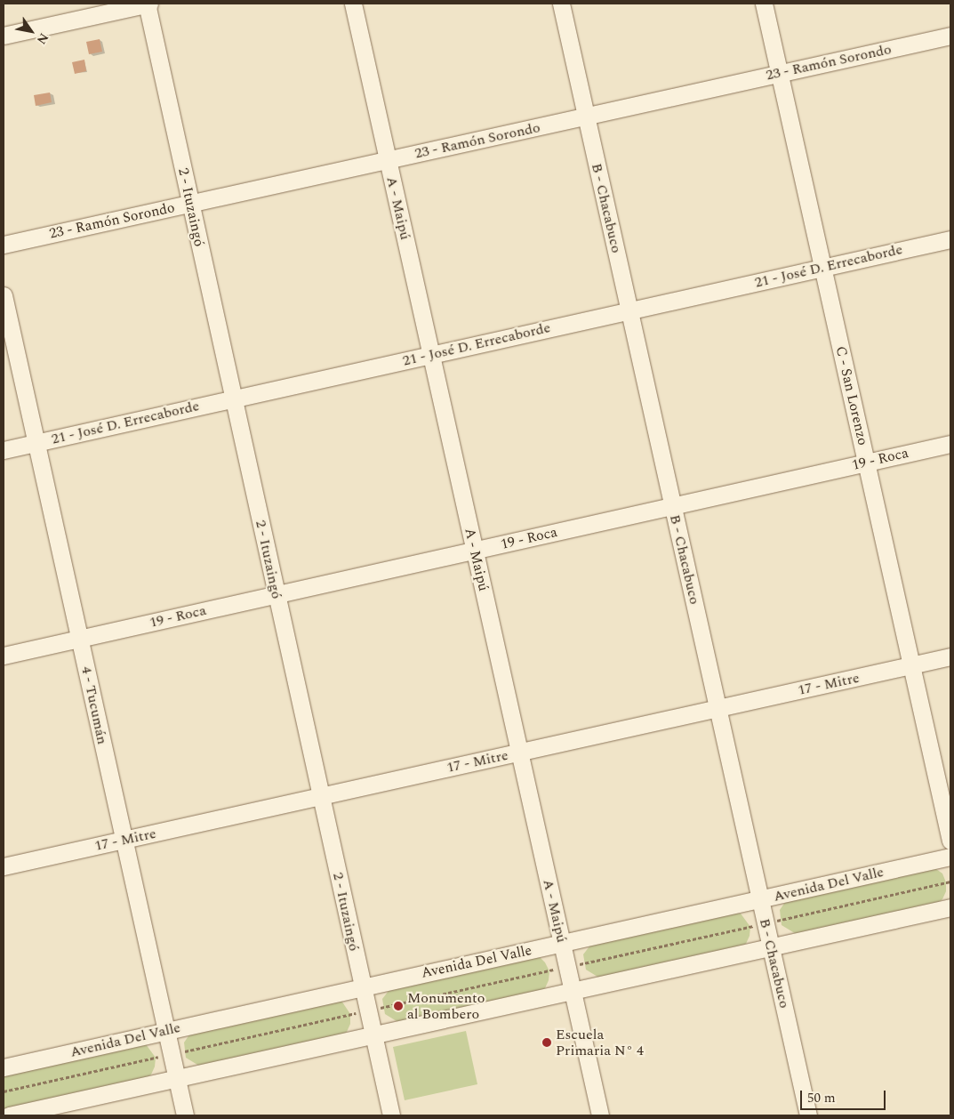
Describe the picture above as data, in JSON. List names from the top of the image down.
{
  "streets": {
    "street": [
      "23 - Ramón Sorondo",
      "2 - Ituzaingó",
      "A - Maipú",
      "B - Chacabuco",
      "21 - José D. Errecaborde",
      "C - San Lorenzo",
      "19 - Roca",
      "17 - Mitre",
      "4 - Tucumán",
      "Avenida Del Valle"
    ]
  },
  "crossings": [
    ["23 - Ramón Sorondo", "2 - Ituzaingó"],
    ["23 - Ramón Sorondo", "A - Maipú"],
    ["23 - Ramón Sorondo", "B - Chacabuco"],
    ["23 - Ramón Sorondo", "C - San Lorenzo"],
    ["2 - Ituzaingó", "21 - José D. Errecaborde"],
    ["2 - Ituzaingó", "19 - Roca"],
    ["2 - Ituzaingó", "17 - Mitre"],
    ["2 - Ituzaingó", "Avenida Del Valle"],
    ["A - Maipú", "21 - José D. Errecaborde"],
    ["A - Maipú", "19 - Roca"],
    ["A - Maipú", "17 - Mitre"],
    ["A - Maipú", "Avenida Del Valle"],
    ["B - Chacabuco", "21 - José D. Errecaborde"],
    ["B - Chacabuco", "19 - Roca"],
    ["B - Chacabuco", "17 - Mitre"],
    ["B - Chacabuco", "Avenida Del Valle"],
    ["21 - José D. Errecaborde", "C - San Lorenzo"],
    ["21 - José D. Errecaborde", "4 - Tucumán"],
    ["C - San Lorenzo", "19 - Roca"],
    ["C - San Lorenzo", "17 - Mitre"],
    ["19 - Roca", "4 - Tucumán"],
    ["17 - Mitre", "4 - Tucumán"],
    ["4 - Tucumán", "Avenida Del Valle"]
  ],
  "places": ["Monumento al Bombero", "Escuela Primaria N° 4"],
  "scale_bar": "50 m",
  "north": "bottom right"
}
